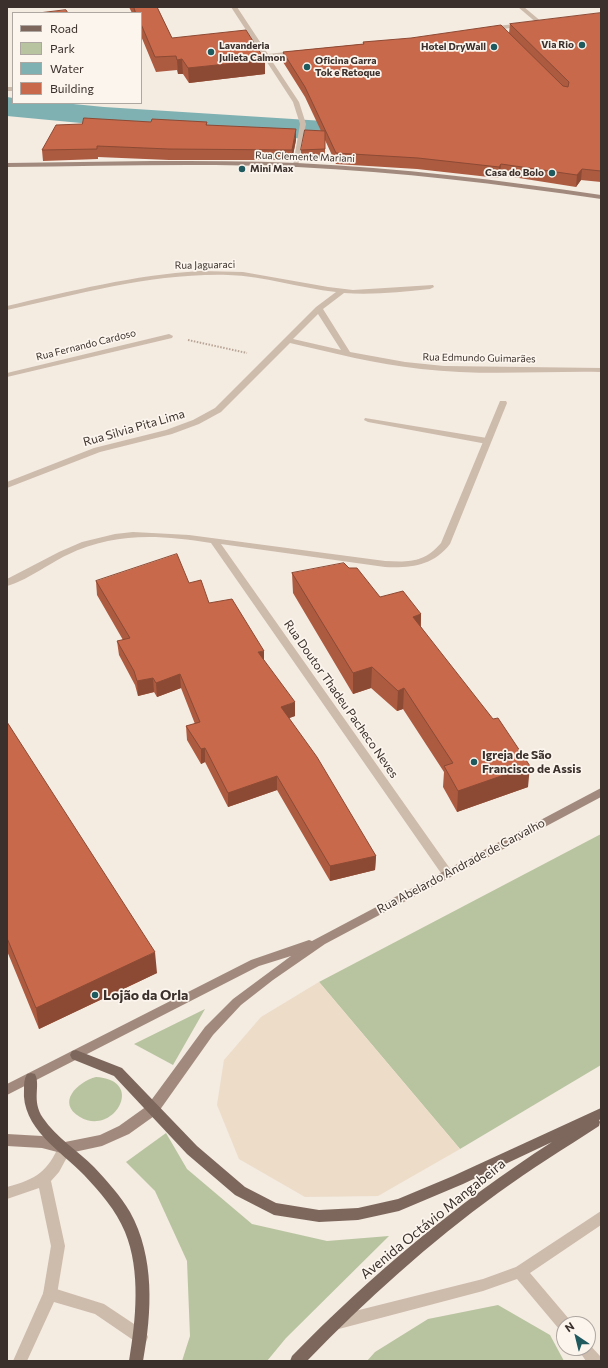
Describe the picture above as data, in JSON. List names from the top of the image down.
{
  "streets": {
    "main road": ["Avenida Octávio Mangabeira"],
    "street": [
      "Rua Clemente Mariani",
      "Rua Jaguaraci",
      "Rua Fernando Cardoso",
      "Rua Edmundo Guimarães",
      "Rua Silvia Pita Lima",
      "Rua Doutor Thadeu Pacheco Neves",
      "Rua Abelardo Andrade de Carvalho"
    ]
  },
  "crossings": [
    ["Rua Jaguaraci", "Rua Silvia Pita Lima"],
    ["Rua Edmundo Guimarães", "Rua Silvia Pita Lima"],
    ["Rua Doutor Thadeu Pacheco Neves", "Rua Abelardo Andrade de Carvalho"]
  ],
  "places": [
    "Via Rio",
    "Hotel DryWall",
    "Lavanderia Julieta Calmon",
    "Oficina Garra Tok e Retoque",
    "Mini Max",
    "Casa do Bolo",
    "Igreja de São Francisco de Assis",
    "Lojão da Orla"
  ],
  "legend": [
    "Road",
    "Park",
    "Water",
    "Building"
  ],
  "north": "top left"
}
